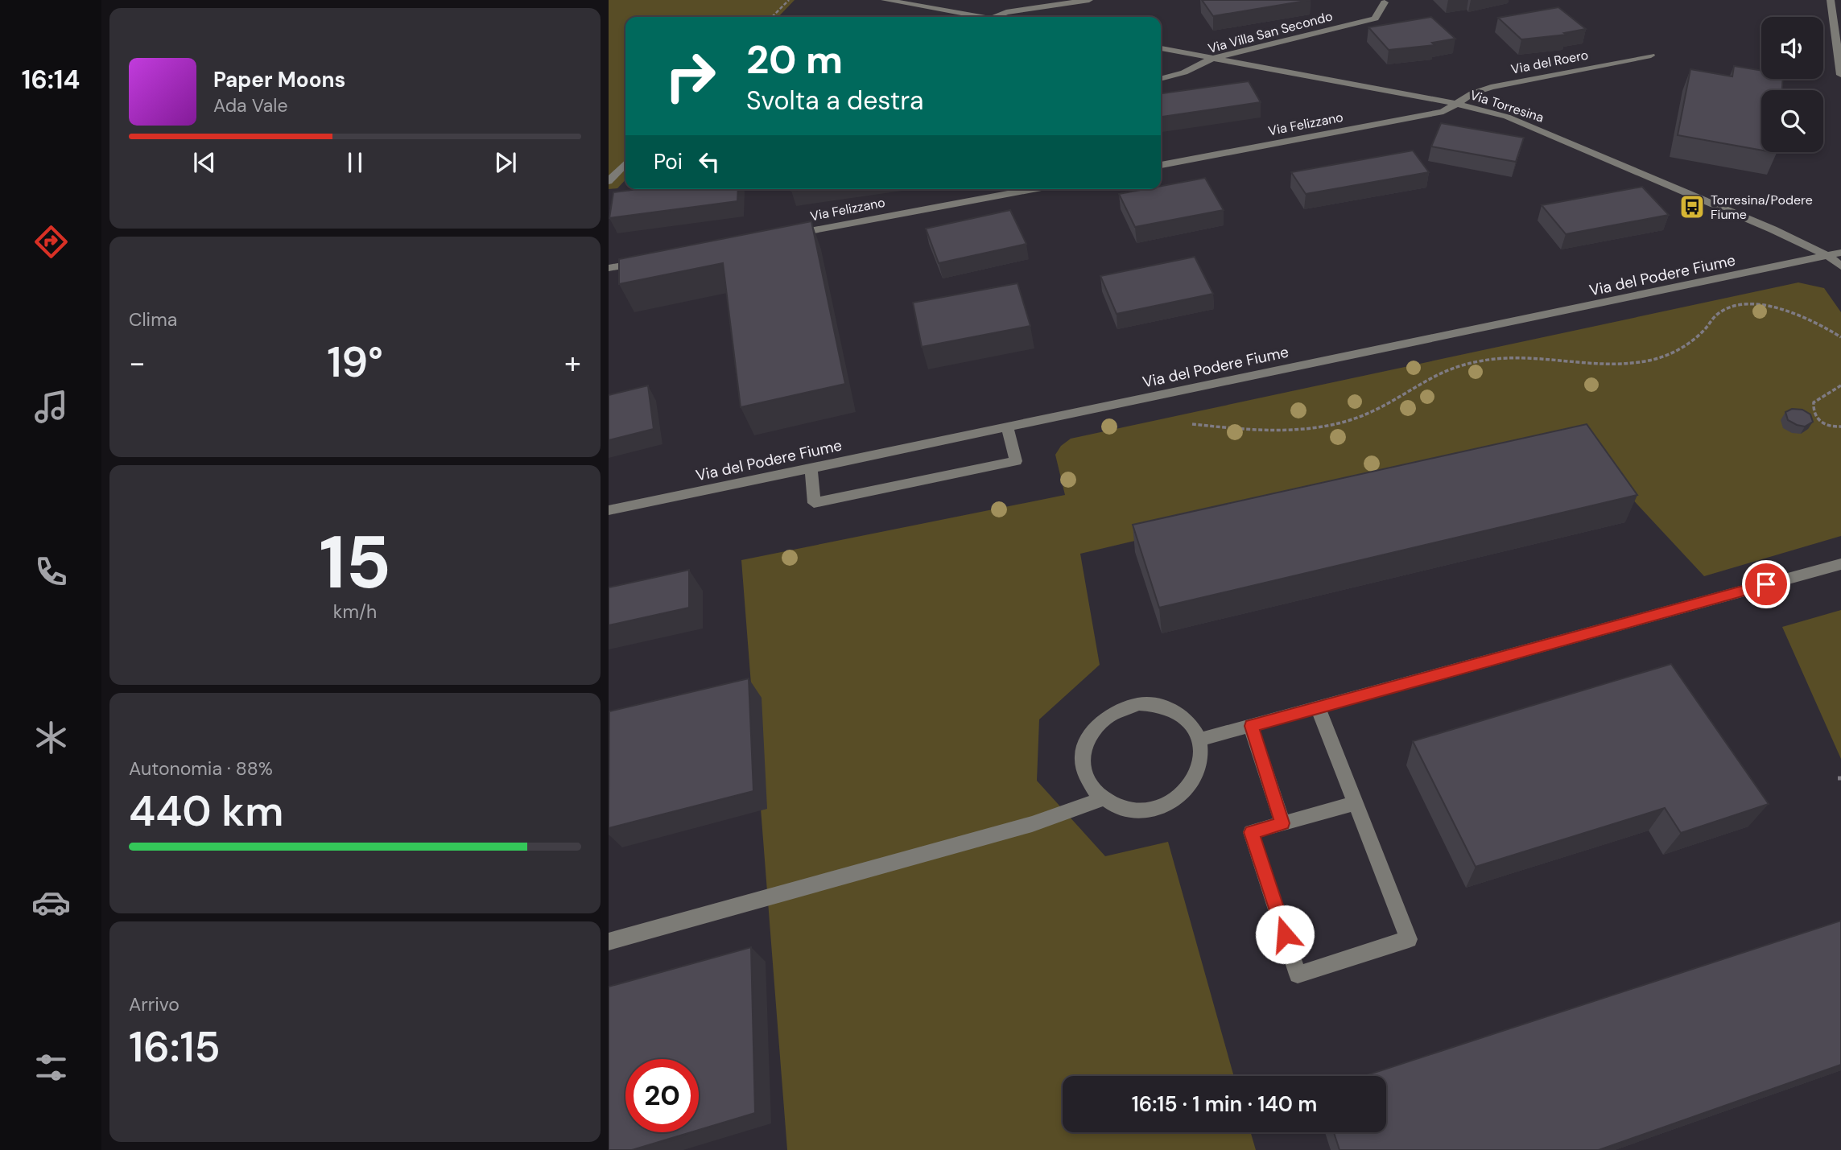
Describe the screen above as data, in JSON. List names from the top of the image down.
{
  "streets": {
    "street": [
      "Via Villa San Secondo",
      "Via del Roero",
      "Via Torresina",
      "Via Felizzano",
      "Via del Podere Fiume"
    ]
  },
  "crossings": [
    ["Via Villa San Secondo", "Via Torresina"],
    ["Via del Roero", "Via Torresina"],
    ["Via del Roero", "Via Felizzano"],
    ["Via Torresina", "Via Felizzano"],
    ["Via Torresina", "Via del Podere Fiume"]
  ],
  "places": {
    "bus stop": ["Torresina/Podere Fiume"]
  },
  "page": {
    "tabs": "16:14",
    "turn": ["20 m", "Svolta a destra"],
    "song": ["Paper Moons", "Ada Vale"],
    "then": "Poi",
    "tile": [
      "Clima",
      ["15", "km/h"],
      ["Autonomia · 88%", "440 km"],
      ["Arrivo", "16:15"]
    ],
    "heat": ["−", "19°", "+"],
    "limit": "20",
    "trip": "16:15 · 1 min · 140 m"
  }
}
